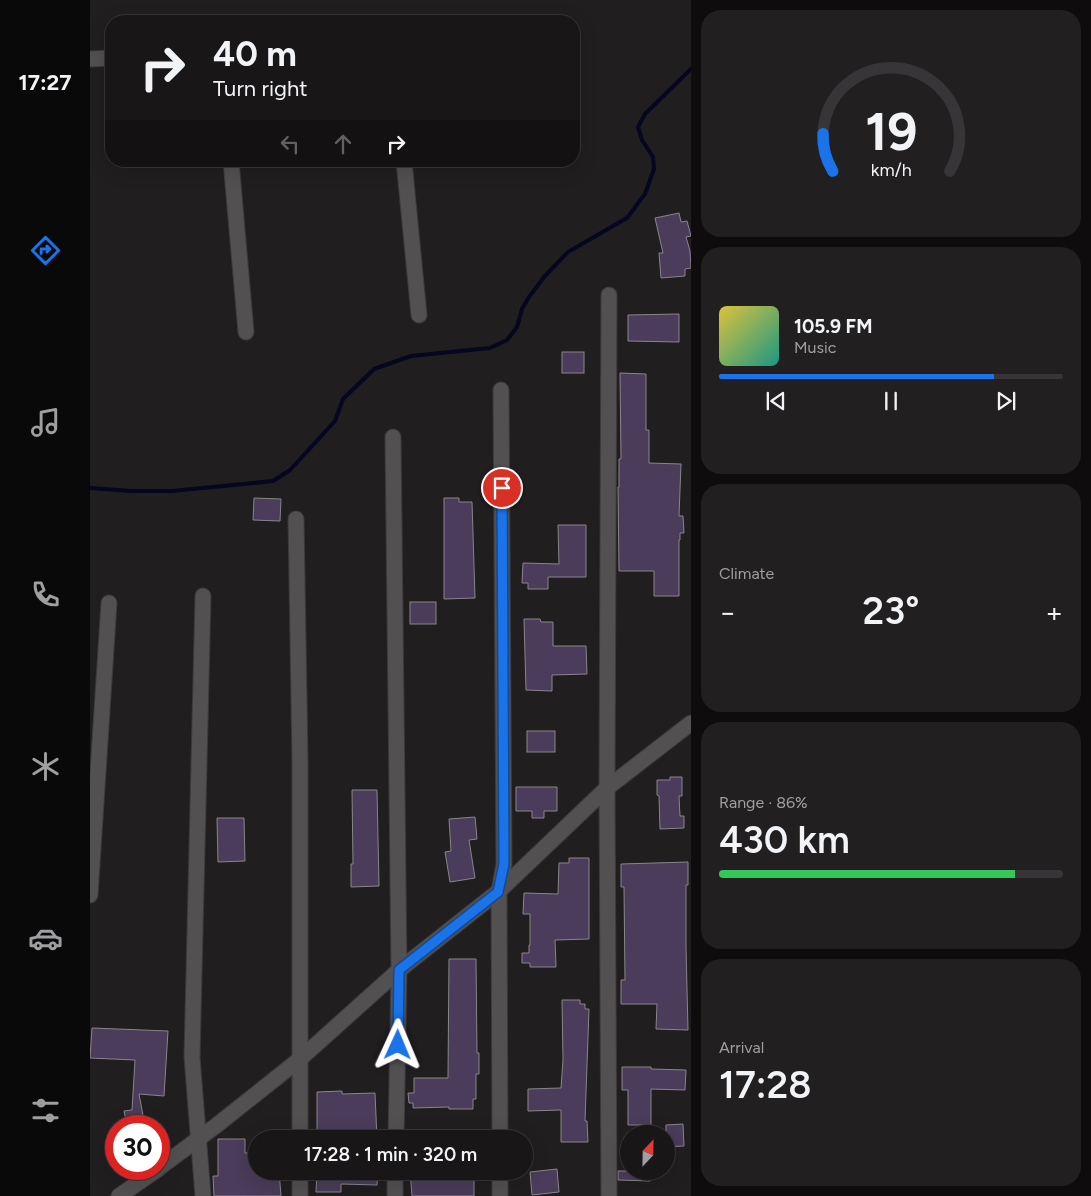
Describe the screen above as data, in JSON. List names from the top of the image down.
{
  "north": "top",
  "page": {
    "tabs": "17:27",
    "turn": ["40 m", "Turn right"],
    "song": ["105.9 FM", "Music"],
    "tile": [
      "Climate",
      ["Range · 86%", "430 km"],
      ["Arrival", "17:28"]
    ],
    "heat": ["−", "23°", "+"],
    "limit": "30",
    "trip": "17:28 · 1 min · 320 m",
    "gauge": ["19", "km/h"]
  }
}
